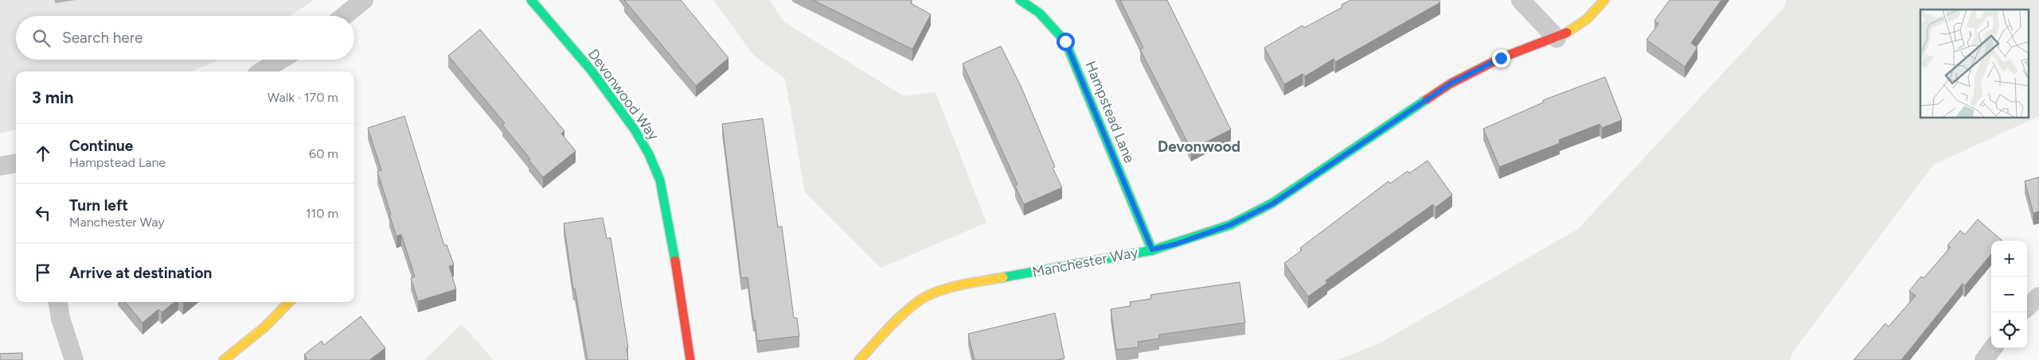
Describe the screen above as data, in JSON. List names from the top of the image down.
{
  "streets": {
    "street": ["Devonwood Way", "Hampstead Lane", "Manchester Way"]
  },
  "crossings": [
    ["Hampstead Lane", "Manchester Way"]
  ],
  "districts": ["Devonwood"],
  "page": {
    "search": "Search here",
    "heading": ["3 min", "Walk · 170 m"],
    "list": [
      ["Continue", "Hampstead Lane", "60 m"],
      ["Turn left", "Manchester Way", "110 m"],
      "Arrive at destination"
    ],
    "map_buttons": ["+", "−"]
  }
}
